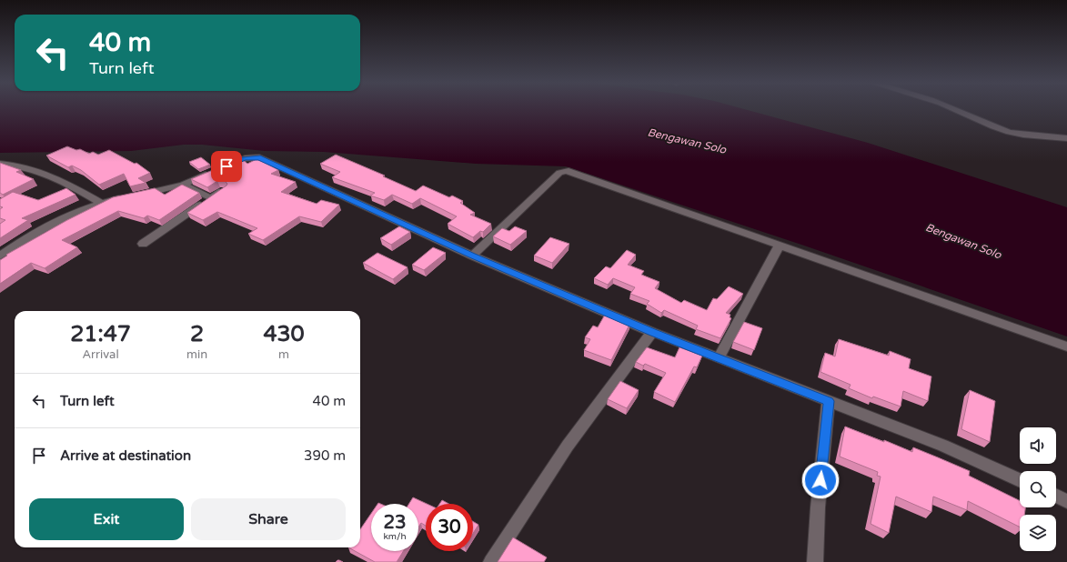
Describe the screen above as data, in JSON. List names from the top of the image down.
{
  "water": ["Bengawan Solo"],
  "page": {
    "turn": ["40 m", "Turn left"],
    "eta": [
      "21:47",
      "Arrival",
      "2",
      "min",
      "430",
      "m"
    ],
    "list": [
      {
        "name": "Turn left",
        "value": "40 m"
      },
      {
        "name": "Arrive at destination",
        "value": "390 m"
      }
    ],
    "buttons": ["Exit", "Share"],
    "speed": "23 km/h",
    "limit": "30"
  }
}
